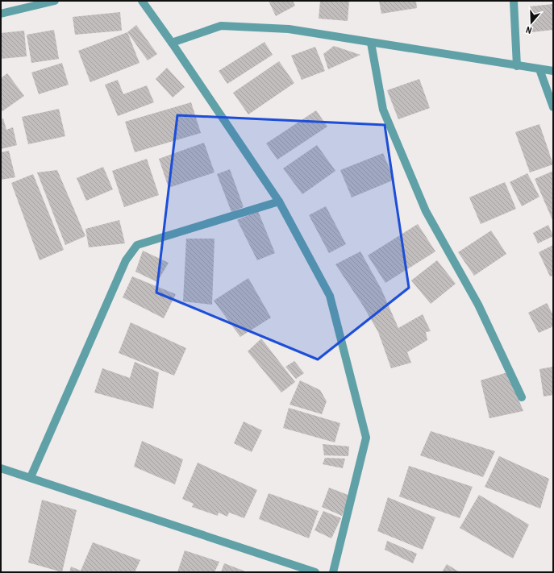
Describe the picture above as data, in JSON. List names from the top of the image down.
{
  "north": "bottom"
}
